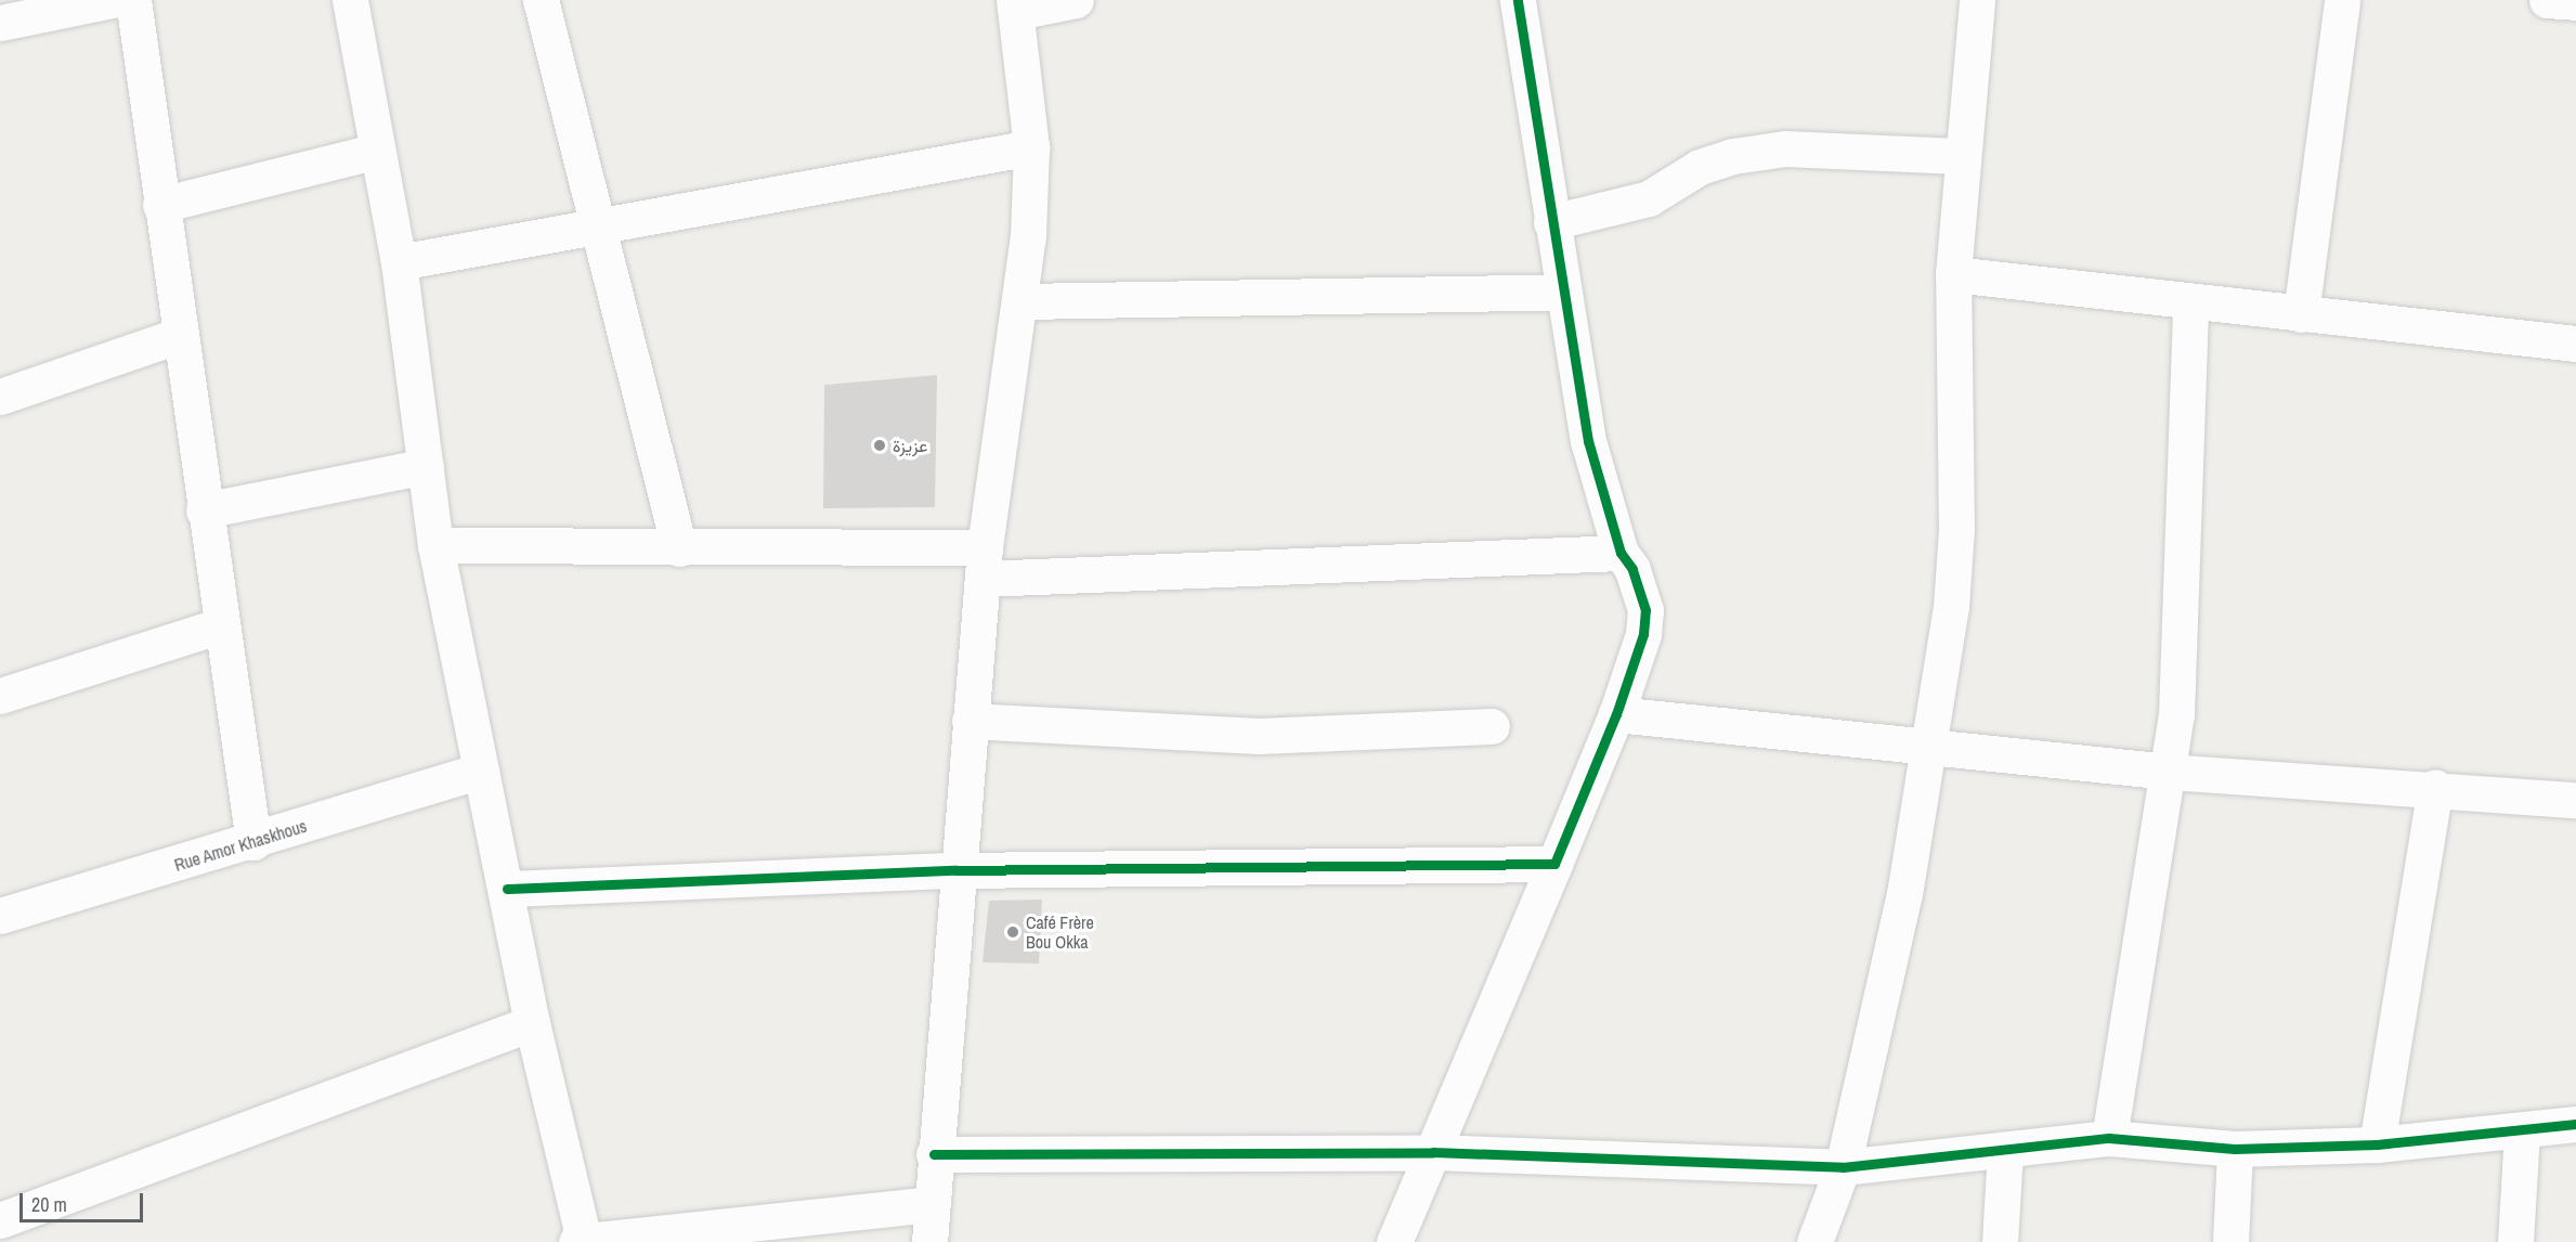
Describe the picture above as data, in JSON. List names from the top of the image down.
{
  "streets": {
    "street": ["Rue Amor Khaskhous"]
  },
  "places": ["عزيزة", "Café Frère Bou Okka"],
  "scale_bar": "20 m"
}
